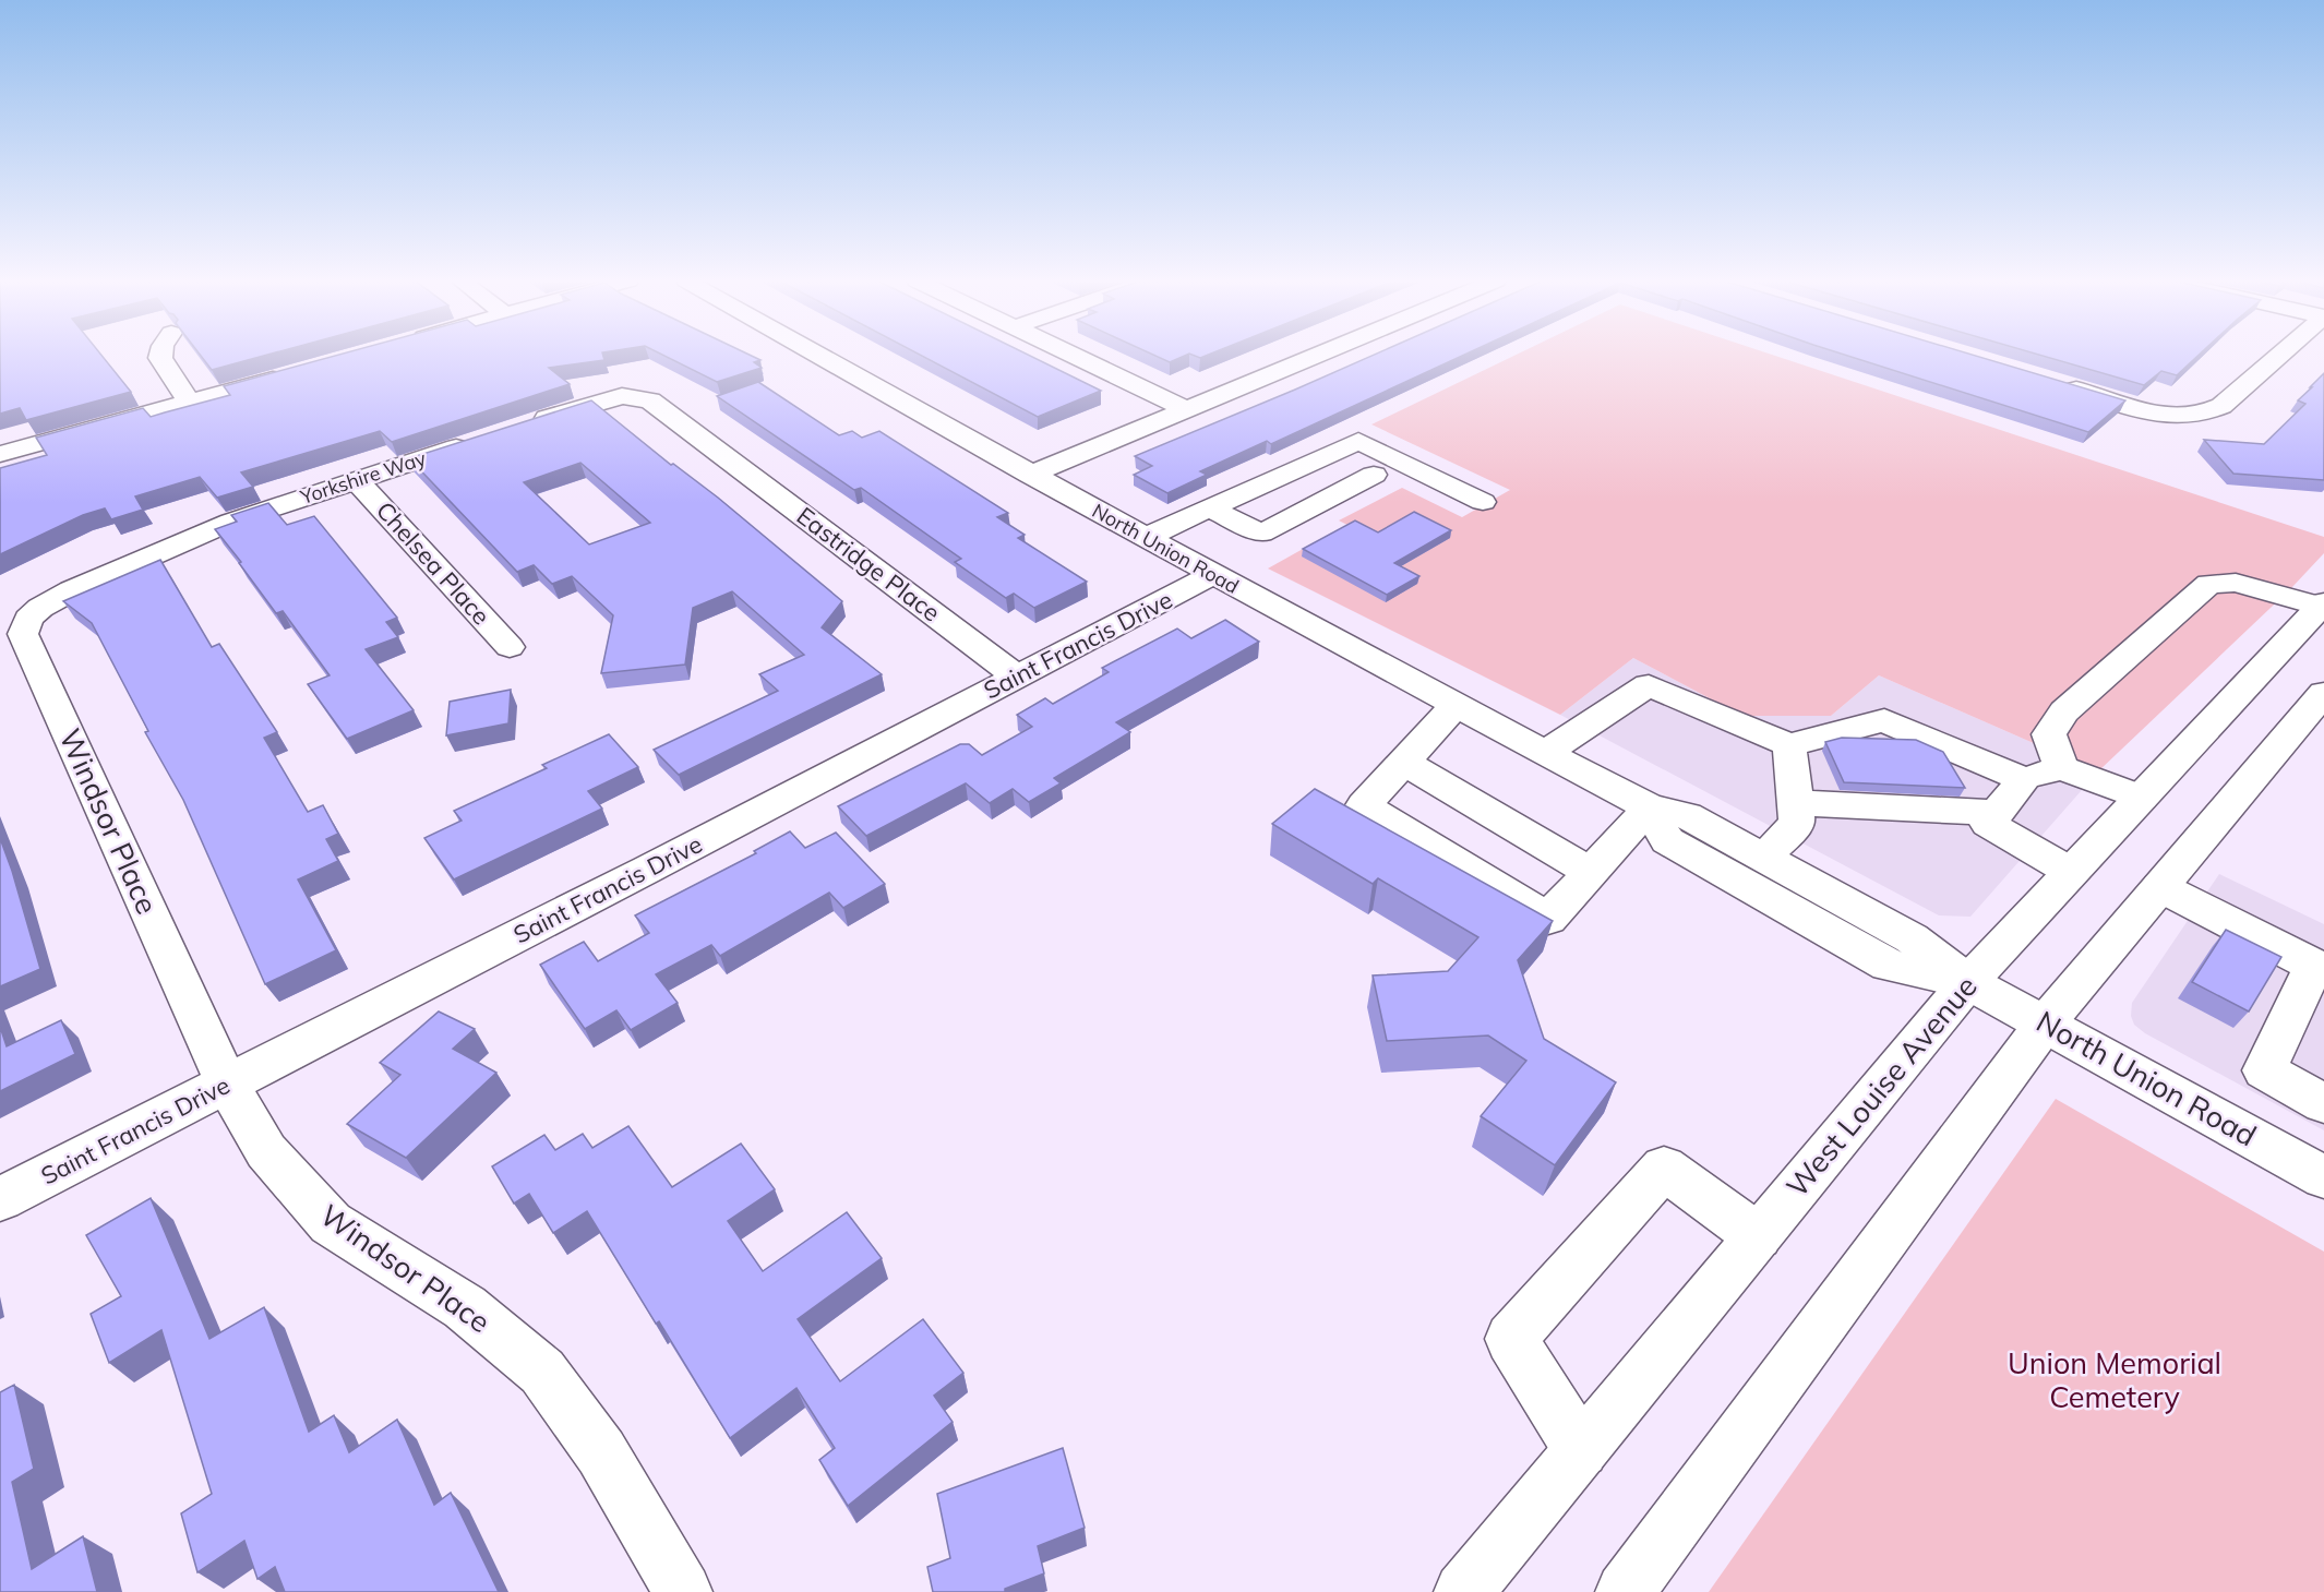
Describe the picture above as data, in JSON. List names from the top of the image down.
{
  "streets": {
    "street": [
      "Yorkshire Way",
      "North Union Road",
      "Chelsea Place",
      "Eastridge Place",
      "Saint Francis Drive",
      "Windsor Place",
      "West Louise Avenue"
    ]
  },
  "crossings": [
    ["Yorkshire Way", "Chelsea Place"],
    ["Yorkshire Way", "Windsor Place"],
    ["North Union Road", "Saint Francis Drive"],
    ["North Union Road", "West Louise Avenue"],
    ["Eastridge Place", "Saint Francis Drive"],
    ["Saint Francis Drive", "Windsor Place"]
  ],
  "parks": ["Union Memorial Cemetery"]
}
